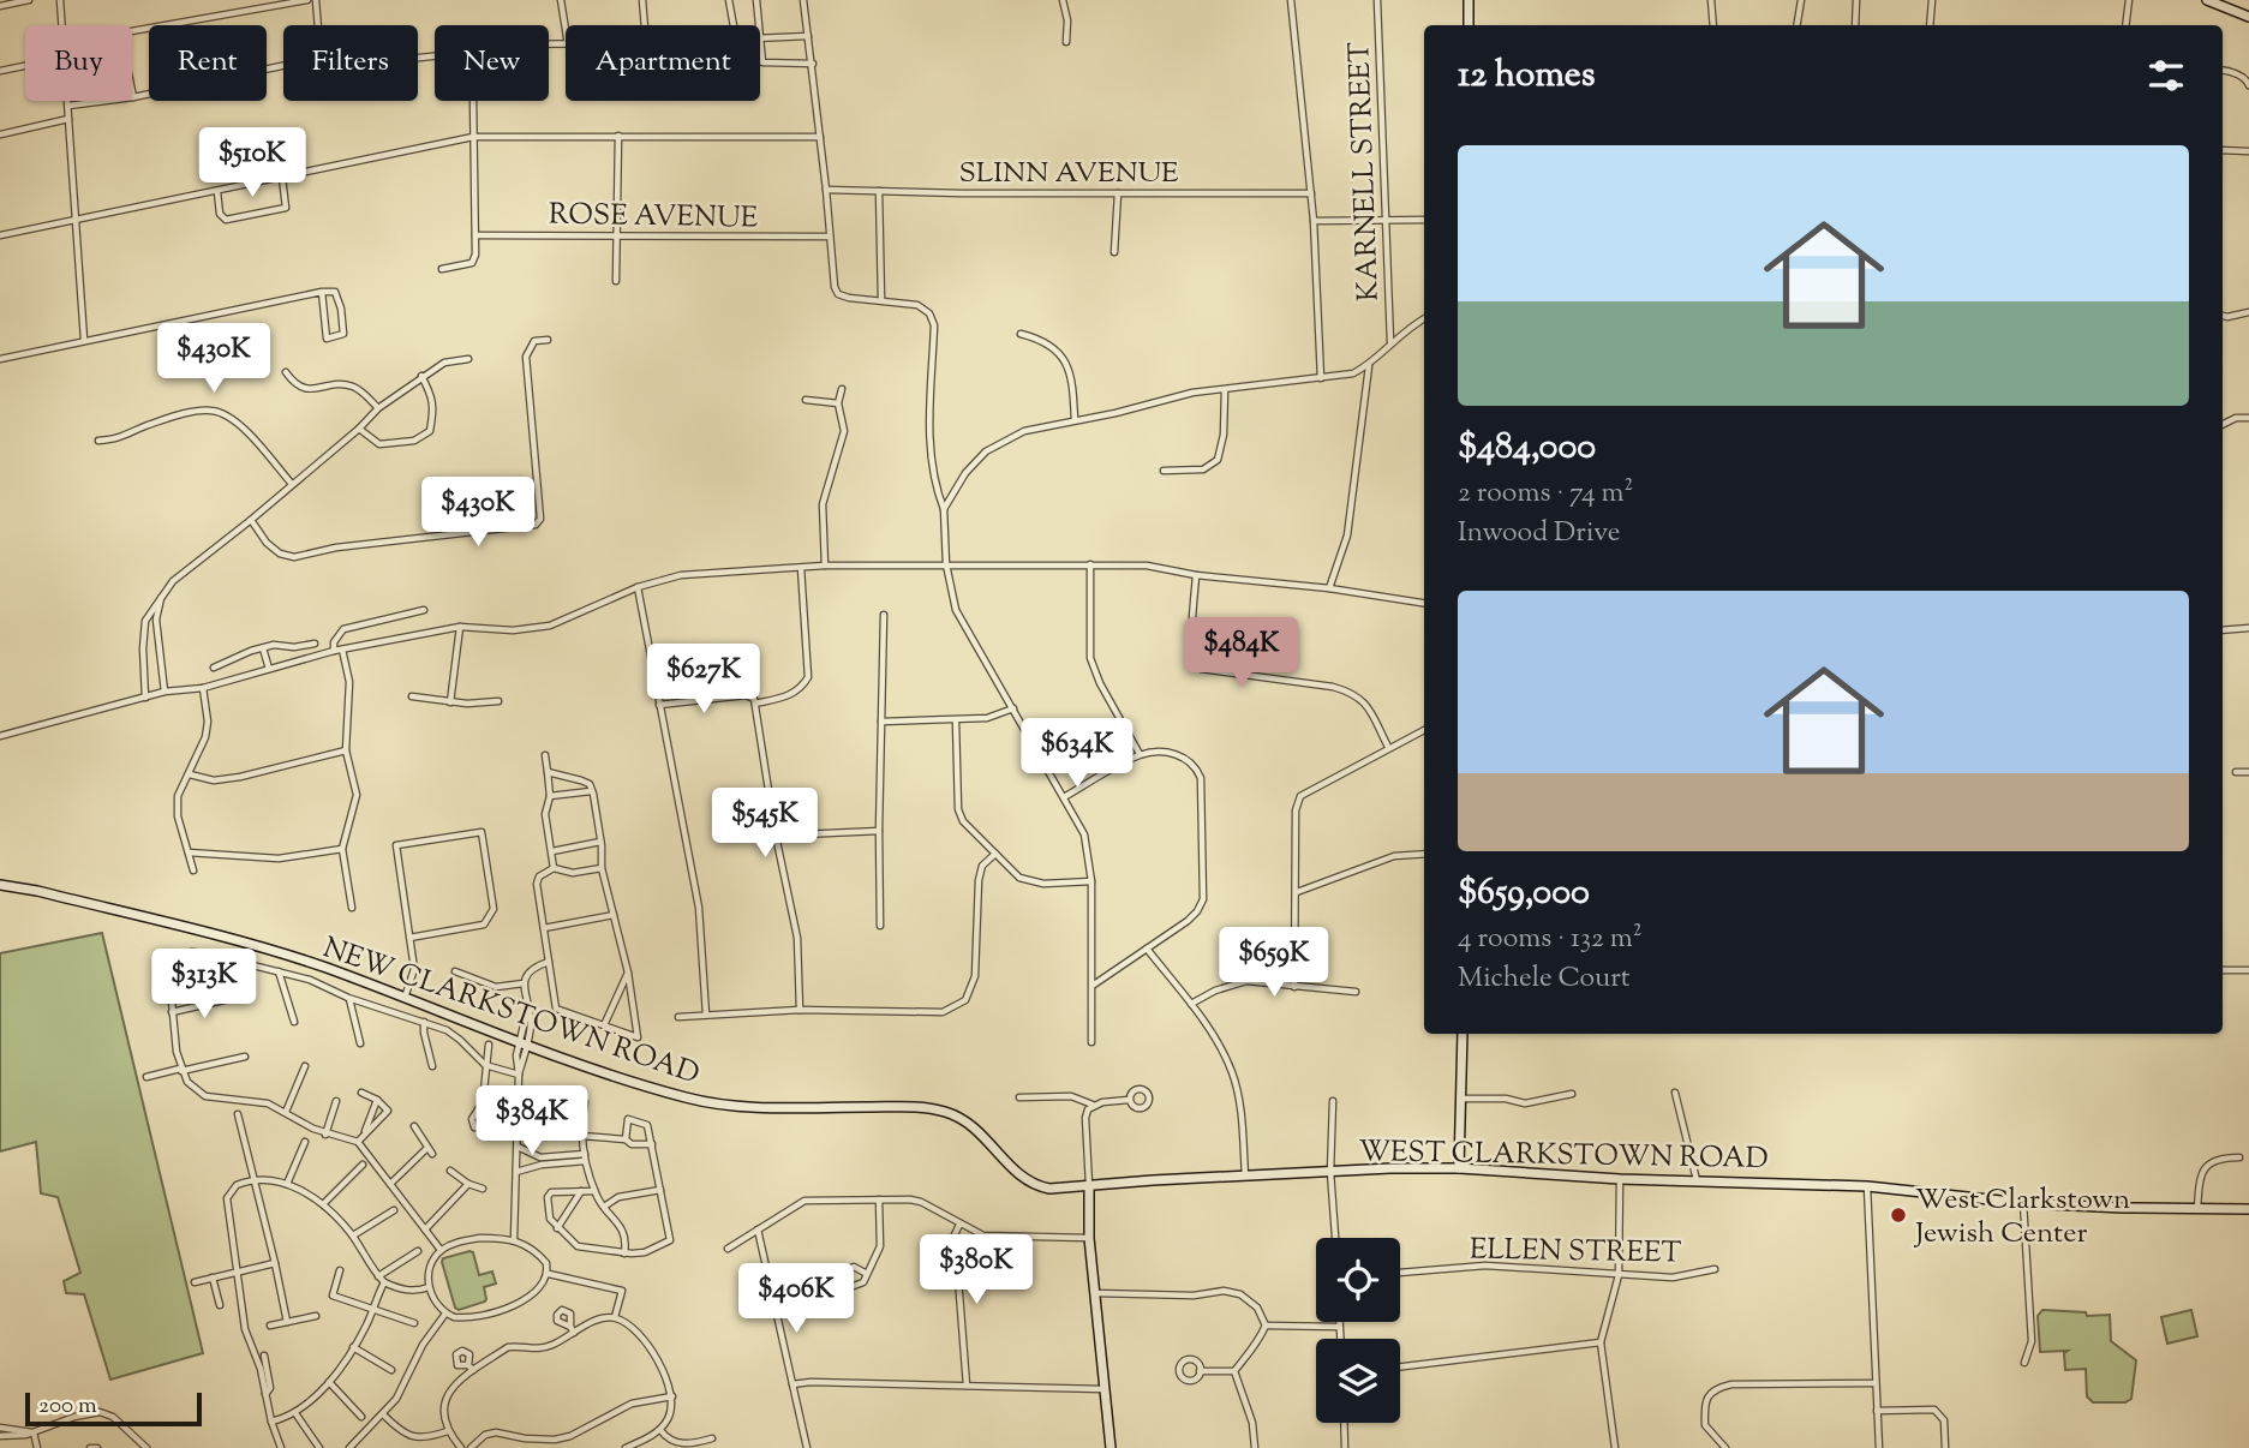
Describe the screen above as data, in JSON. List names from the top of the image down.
{
  "streets": {
    "street": [
      "SLINN AVENUE",
      "KARNELL STREET",
      "ROSE AVENUE",
      "NEW CLARKSTOWN ROAD",
      "WEST CLARKSTOWN ROAD",
      "ELLEN STREET"
    ]
  },
  "crossings": [
    ["NEW CLARKSTOWN ROAD", "WEST CLARKSTOWN ROAD"]
  ],
  "places": ["West Clarkstown Jewish Center"],
  "scale_bar": "200 m",
  "page": {
    "chip": [
      "Buy",
      "Rent",
      "Filters",
      "New",
      "Apartment"
    ],
    "heading": "12 homes",
    "list": [
      {
        "name": "$484,000",
        "note": "2 rooms · 74 m² · Inwood Drive"
      },
      {
        "name": "$659,000",
        "note": "4 rooms · 132 m² · Michele Court"
      }
    ],
    "price": [
      "$510K",
      "$430K",
      "$430K",
      "$484K",
      "$627K",
      "$634K",
      "$545K",
      "$659K",
      "$313K",
      "$384K",
      "$380K",
      "$406K"
    ],
    "scale": "200 m"
  }
}
